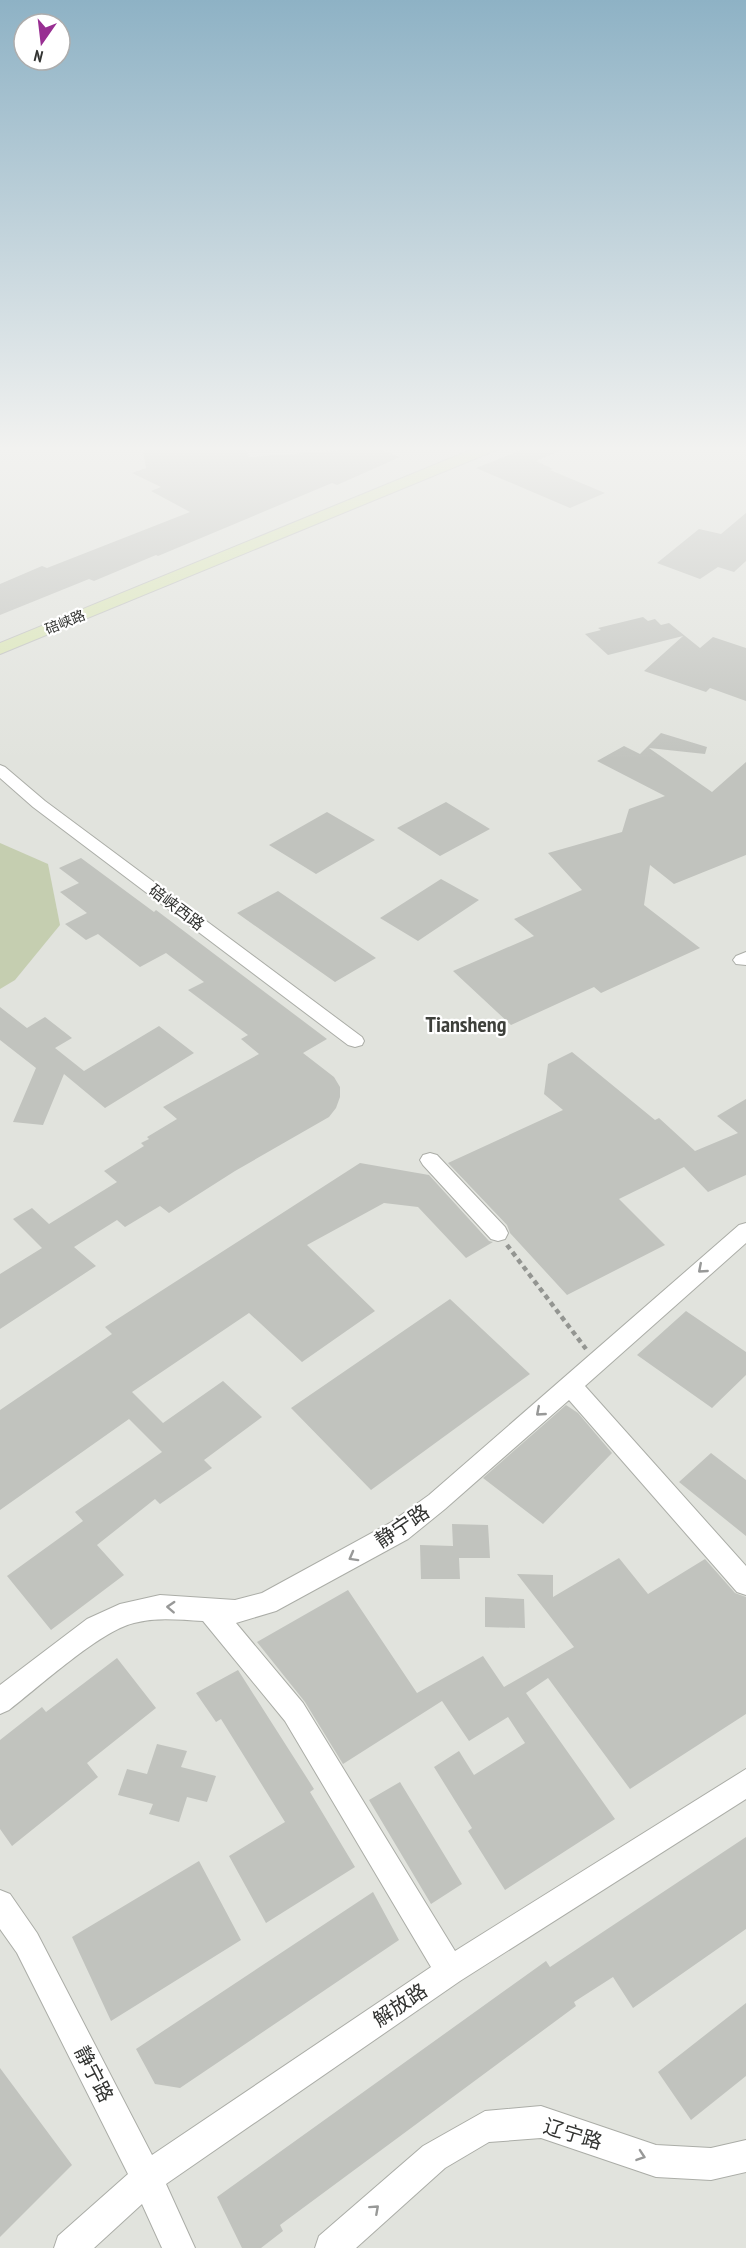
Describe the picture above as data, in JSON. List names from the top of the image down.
{
  "streets": {
    "main road": ["碚峡路"],
    "street": [
      "碚峡西路",
      "静宁路",
      "解放路",
      "辽宁路"
    ]
  },
  "crossings": [
    ["静宁路", "解放路"]
  ],
  "one_way": ["静宁路", "辽宁路"],
  "districts": ["Tiansheng"],
  "north": "bottom"
}
